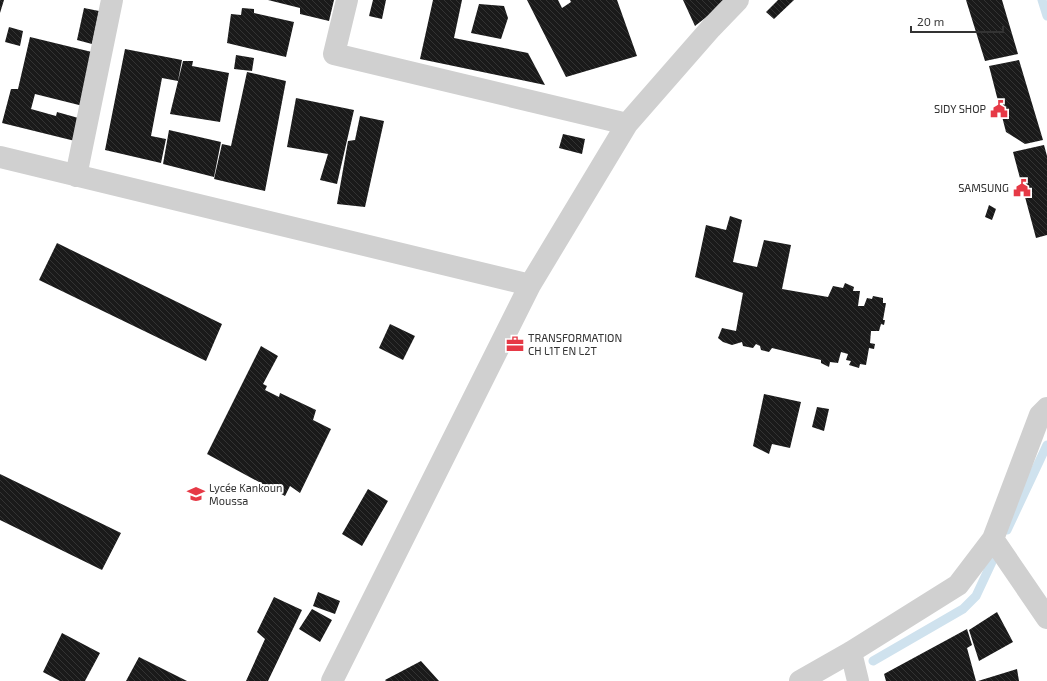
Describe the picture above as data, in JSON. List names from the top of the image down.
{
  "places": {
    "public building": ["SIDY SHOP", "SAMSUNG"],
    "office": ["TRANSFORMATION CH L1T EN L2T"],
    "school or university": ["Lycée Kankoun Moussa"]
  },
  "scale_bar": "20 m"
}
